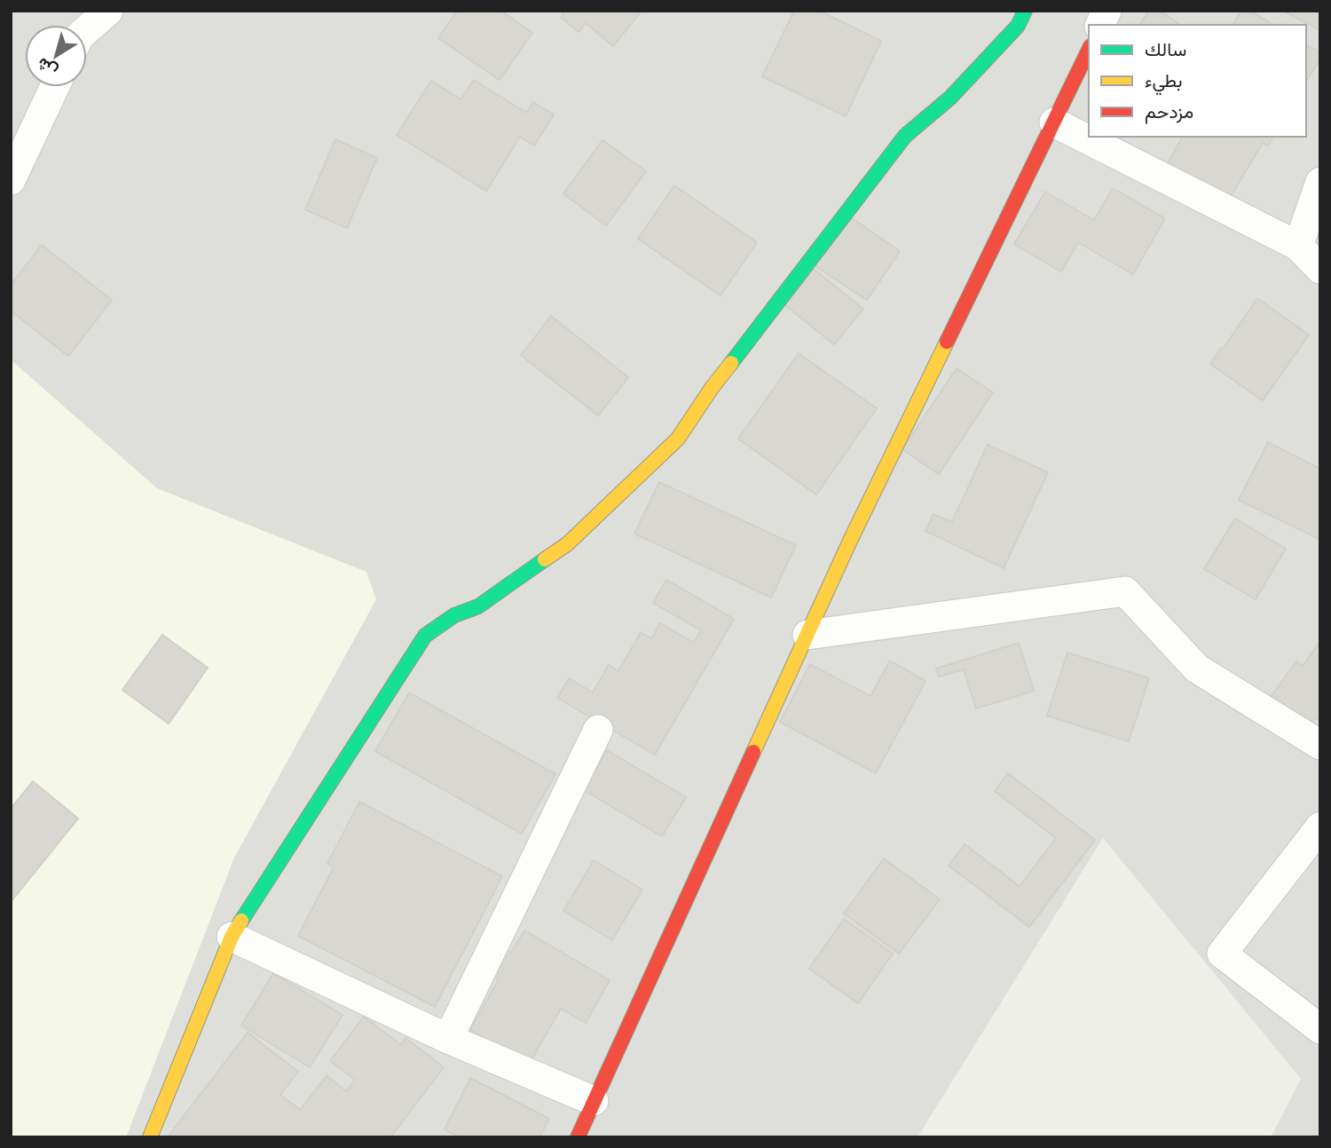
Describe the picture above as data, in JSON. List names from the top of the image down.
{
  "legend": ["سالك", "بطيء", "مزدحم"],
  "north": "bottom left"
}
